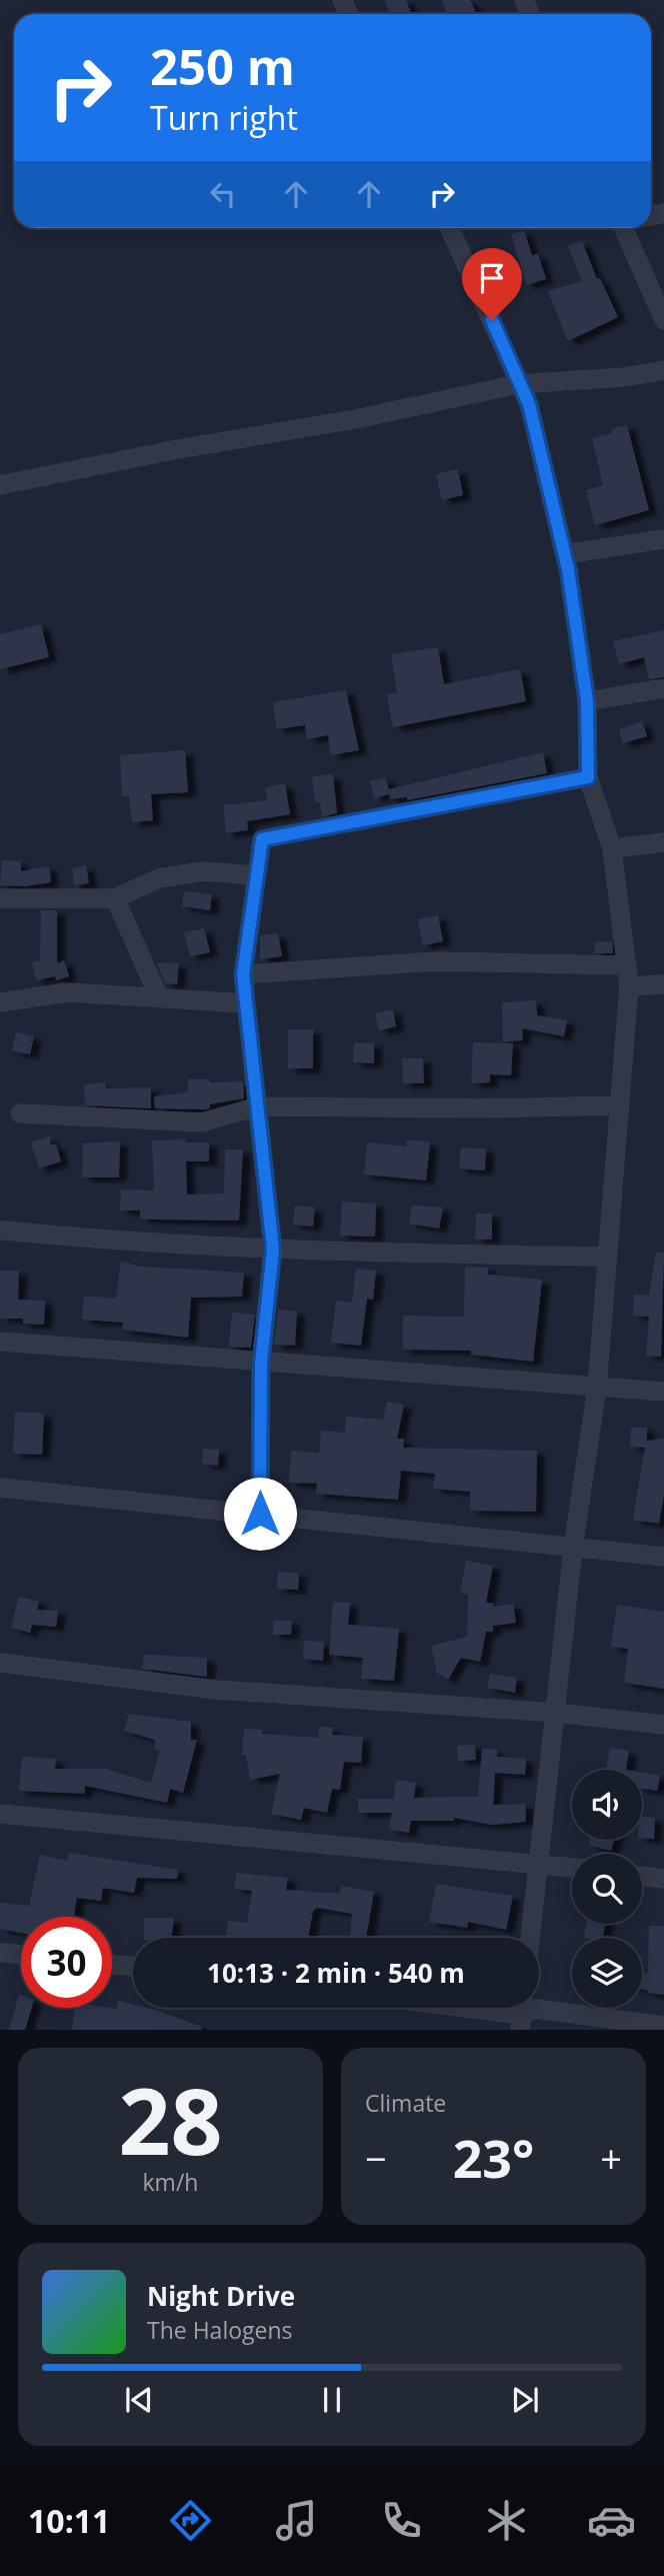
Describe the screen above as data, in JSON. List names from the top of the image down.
{
  "page": {
    "turn": ["250 m", "Turn right"],
    "limit": "30",
    "trip": "10:13 · 2 min · 540 m",
    "tile": [
      ["28", "km/h"],
      "Climate"
    ],
    "heat": ["−", "23°", "+"],
    "song": ["Night Drive", "The Halogens"],
    "tabs": "10:11"
  }
}
